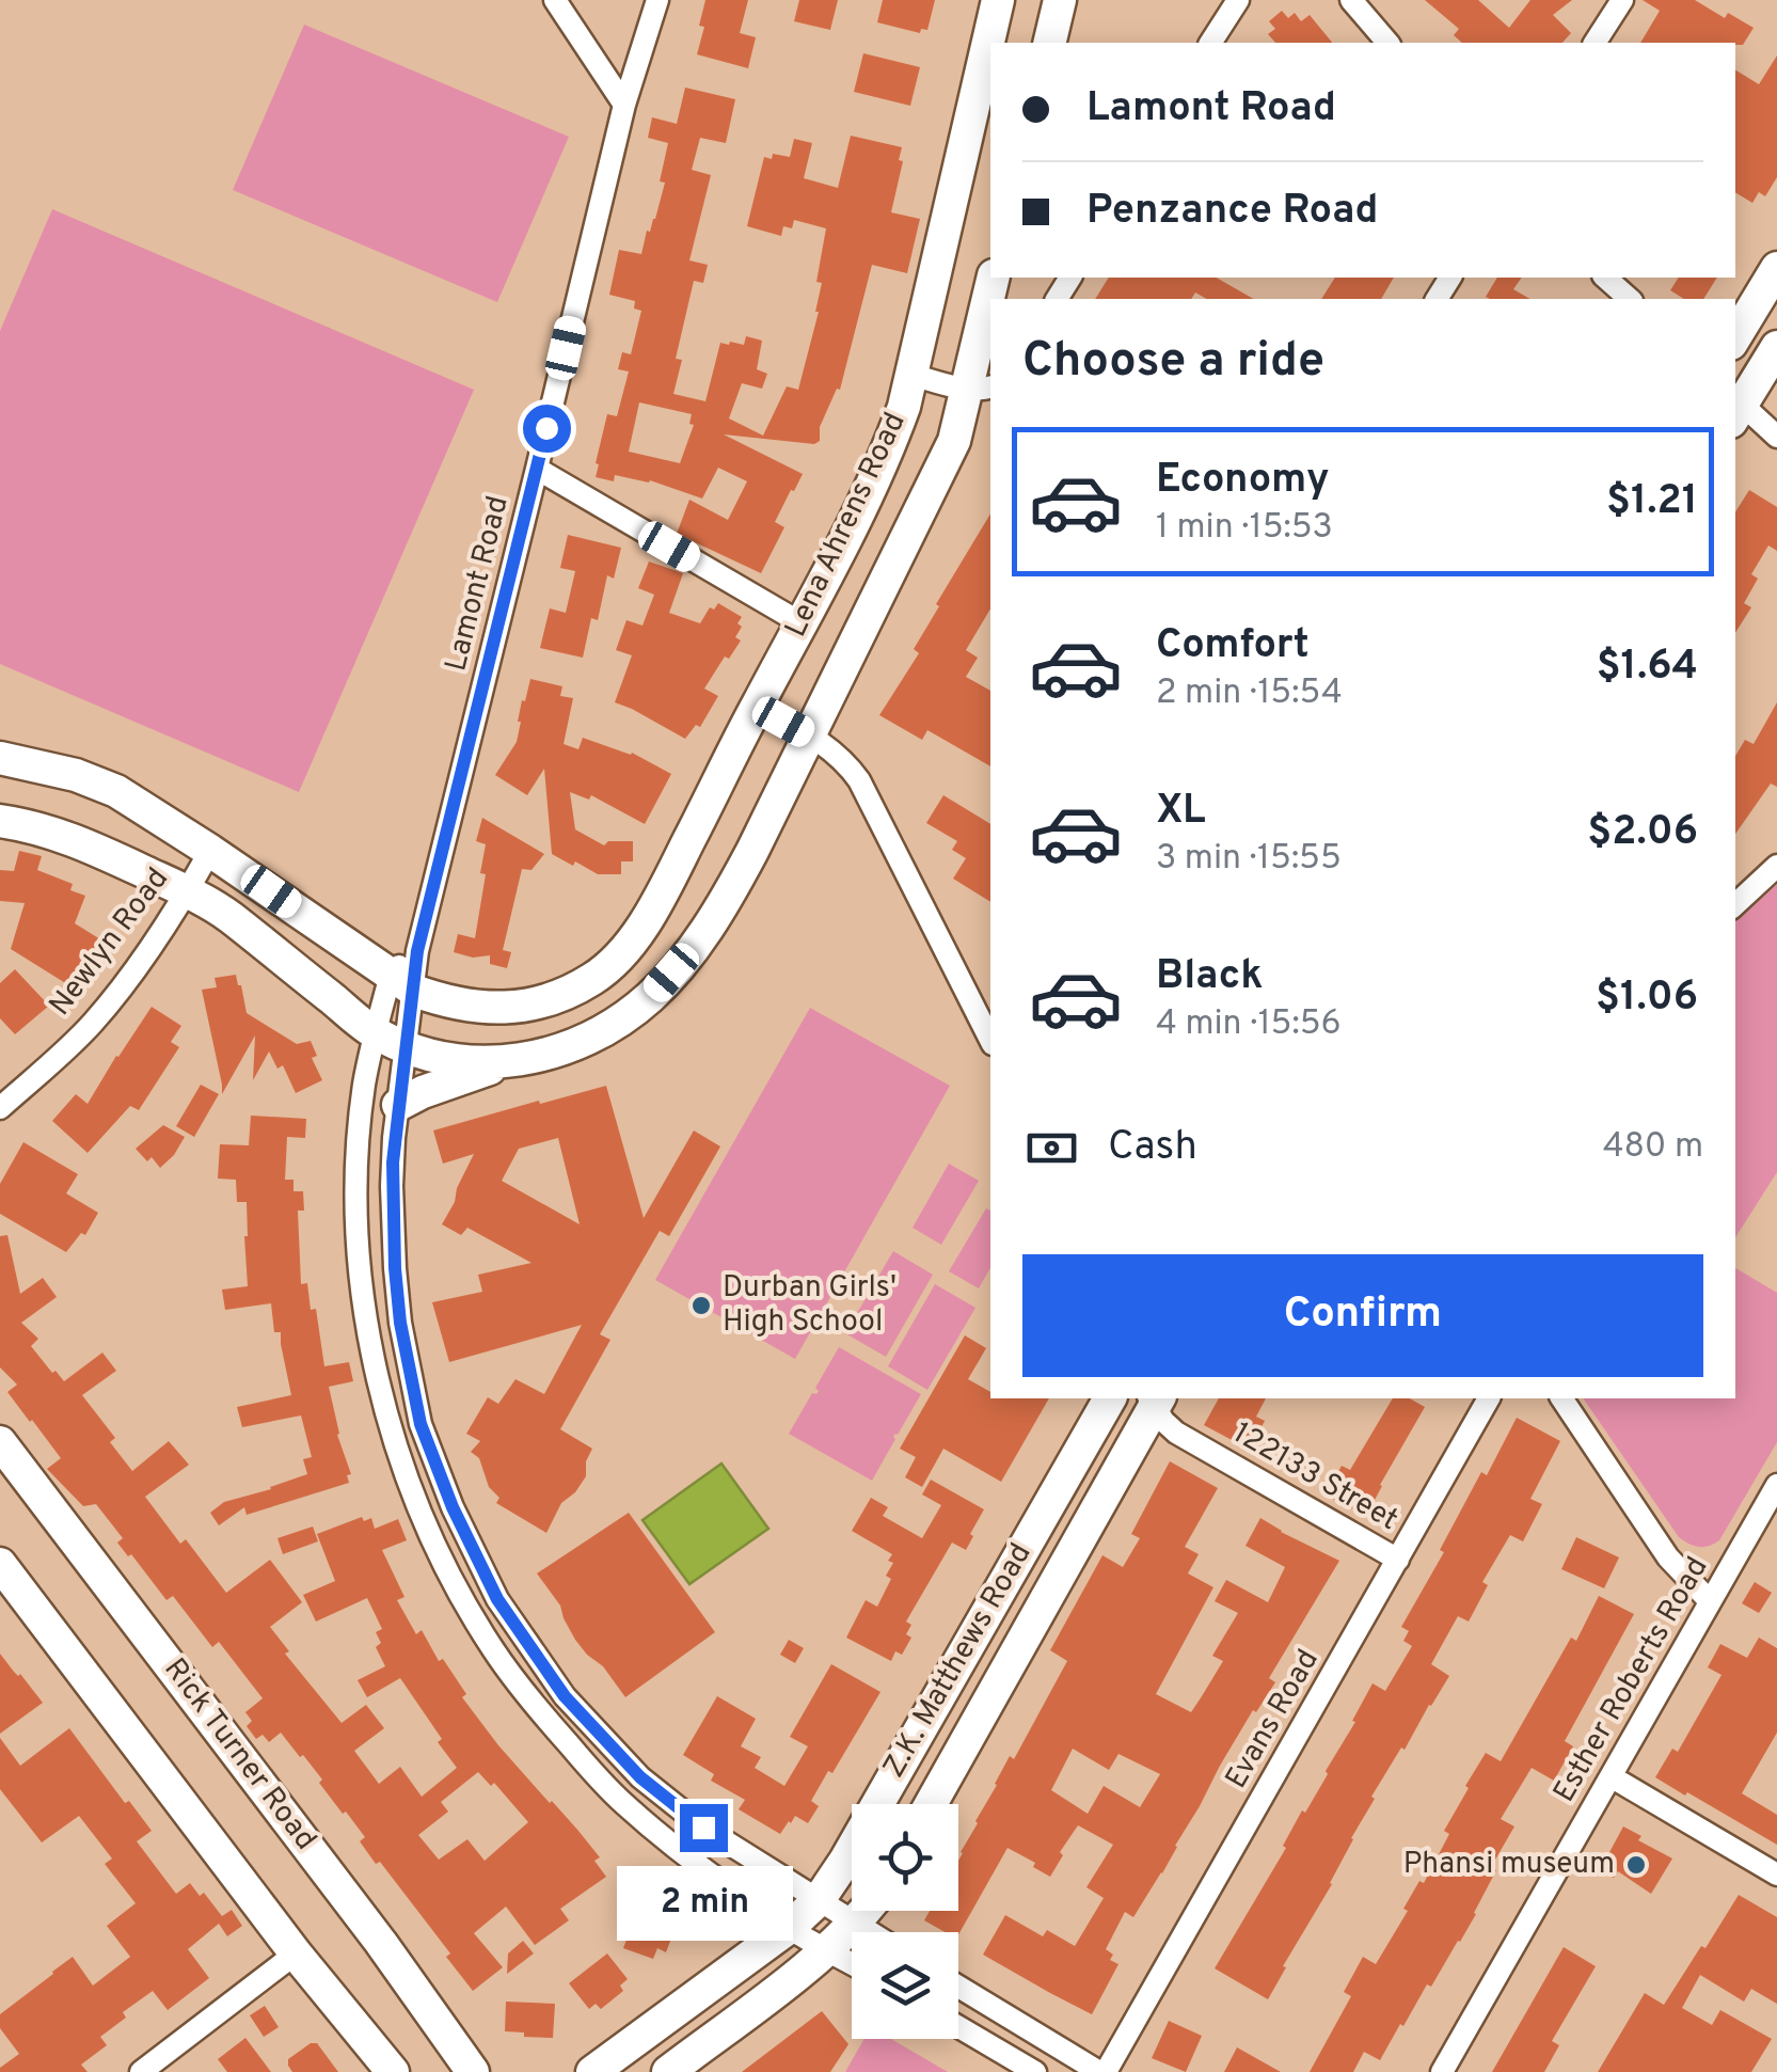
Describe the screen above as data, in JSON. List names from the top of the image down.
{
  "streets": {
    "main road": ["Lena Ahrens Road", "Z.K. Matthews Road", "Rick Turner Road"],
    "street": [
      "Lamont Road",
      "Newlyn Road",
      "122133 Street",
      "Esther Roberts Road",
      "Evans Road"
    ]
  },
  "crossings": [
    ["Lena Ahrens Road", "Lamont Road"],
    ["Lena Ahrens Road", "Newlyn Road"],
    ["122133 Street", "Z.K. Matthews Road"],
    ["122133 Street", "Evans Road"]
  ],
  "places": ["Durban Girls' High School", "Phansi museum"],
  "page": {
    "banner": ["Lamont Road", "Penzance Road"],
    "heading": "Choose a ride",
    "list": [
      {
        "name": "Economy",
        "note": "1 min · 15:53",
        "value": "$1.21"
      },
      {
        "name": "Comfort",
        "note": "2 min · 15:54",
        "value": "$1.64"
      },
      {
        "name": "XL",
        "note": "3 min · 15:55",
        "value": "$2.06"
      },
      {
        "name": "Black",
        "note": "4 min · 15:56",
        "value": "$1.06"
      }
    ],
    "pay": ["Cash", "480 m"],
    "buttons": "Confirm",
    "bubble": "2 min"
  }
}
